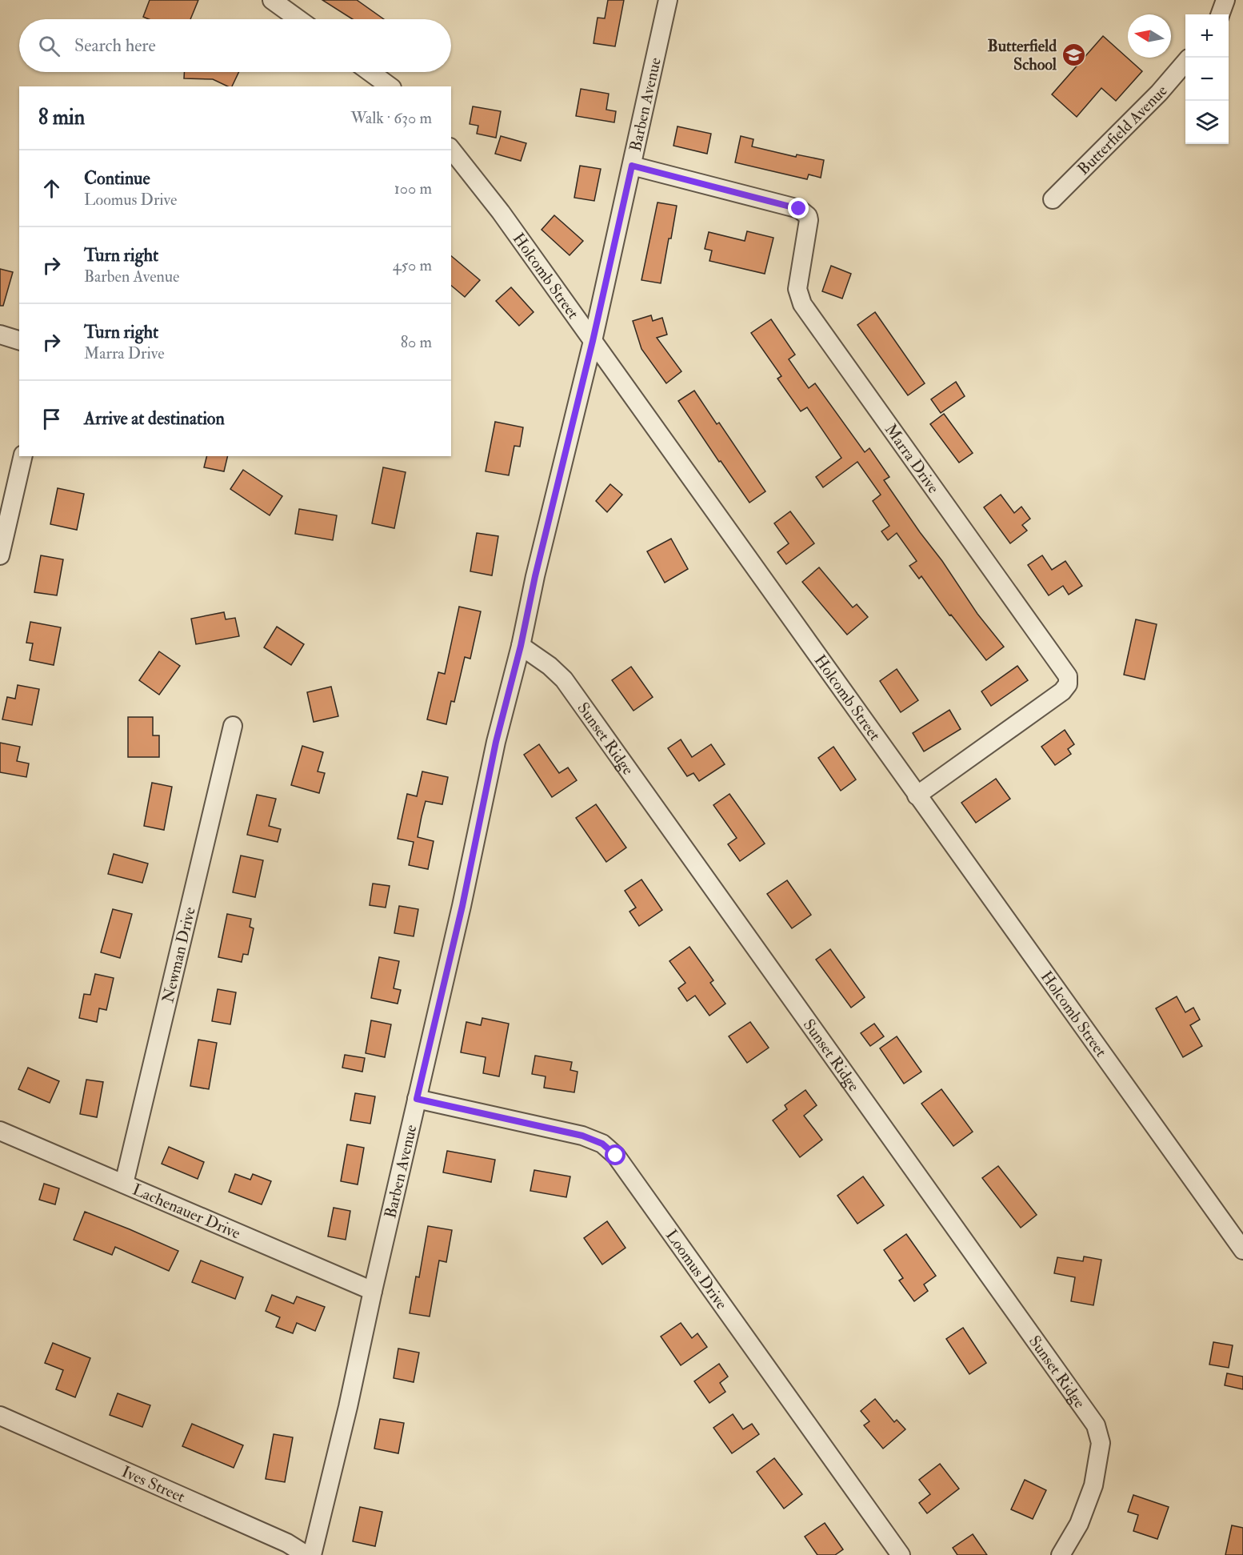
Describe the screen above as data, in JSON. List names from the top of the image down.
{
  "streets": {
    "street": [
      "Barben Avenue",
      "Butterfield Avenue",
      "Holcomb Street",
      "Marra Drive",
      "Sunset Ridge",
      "Newman Drive",
      "Lachenauer Drive",
      "Loomus Drive",
      "Ives Street"
    ]
  },
  "crossings": [
    ["Barben Avenue", "Holcomb Street"],
    ["Barben Avenue", "Marra Drive"],
    ["Barben Avenue", "Sunset Ridge"],
    ["Barben Avenue", "Lachenauer Drive"],
    ["Barben Avenue", "Loomus Drive"],
    ["Holcomb Street", "Marra Drive"],
    ["Newman Drive", "Lachenauer Drive"]
  ],
  "places": {
    "school or university": ["Butterfield School"]
  },
  "north": "left",
  "page": {
    "map_buttons": ["+", "−"],
    "search": "Search here",
    "heading": ["8 min", "Walk · 630 m"],
    "list": [
      ["Continue", "Loomus Drive", "100 m"],
      ["Turn right", "Barben Avenue", "450 m"],
      ["Turn right", "Marra Drive", "80 m"],
      "Arrive at destination"
    ]
  }
}
